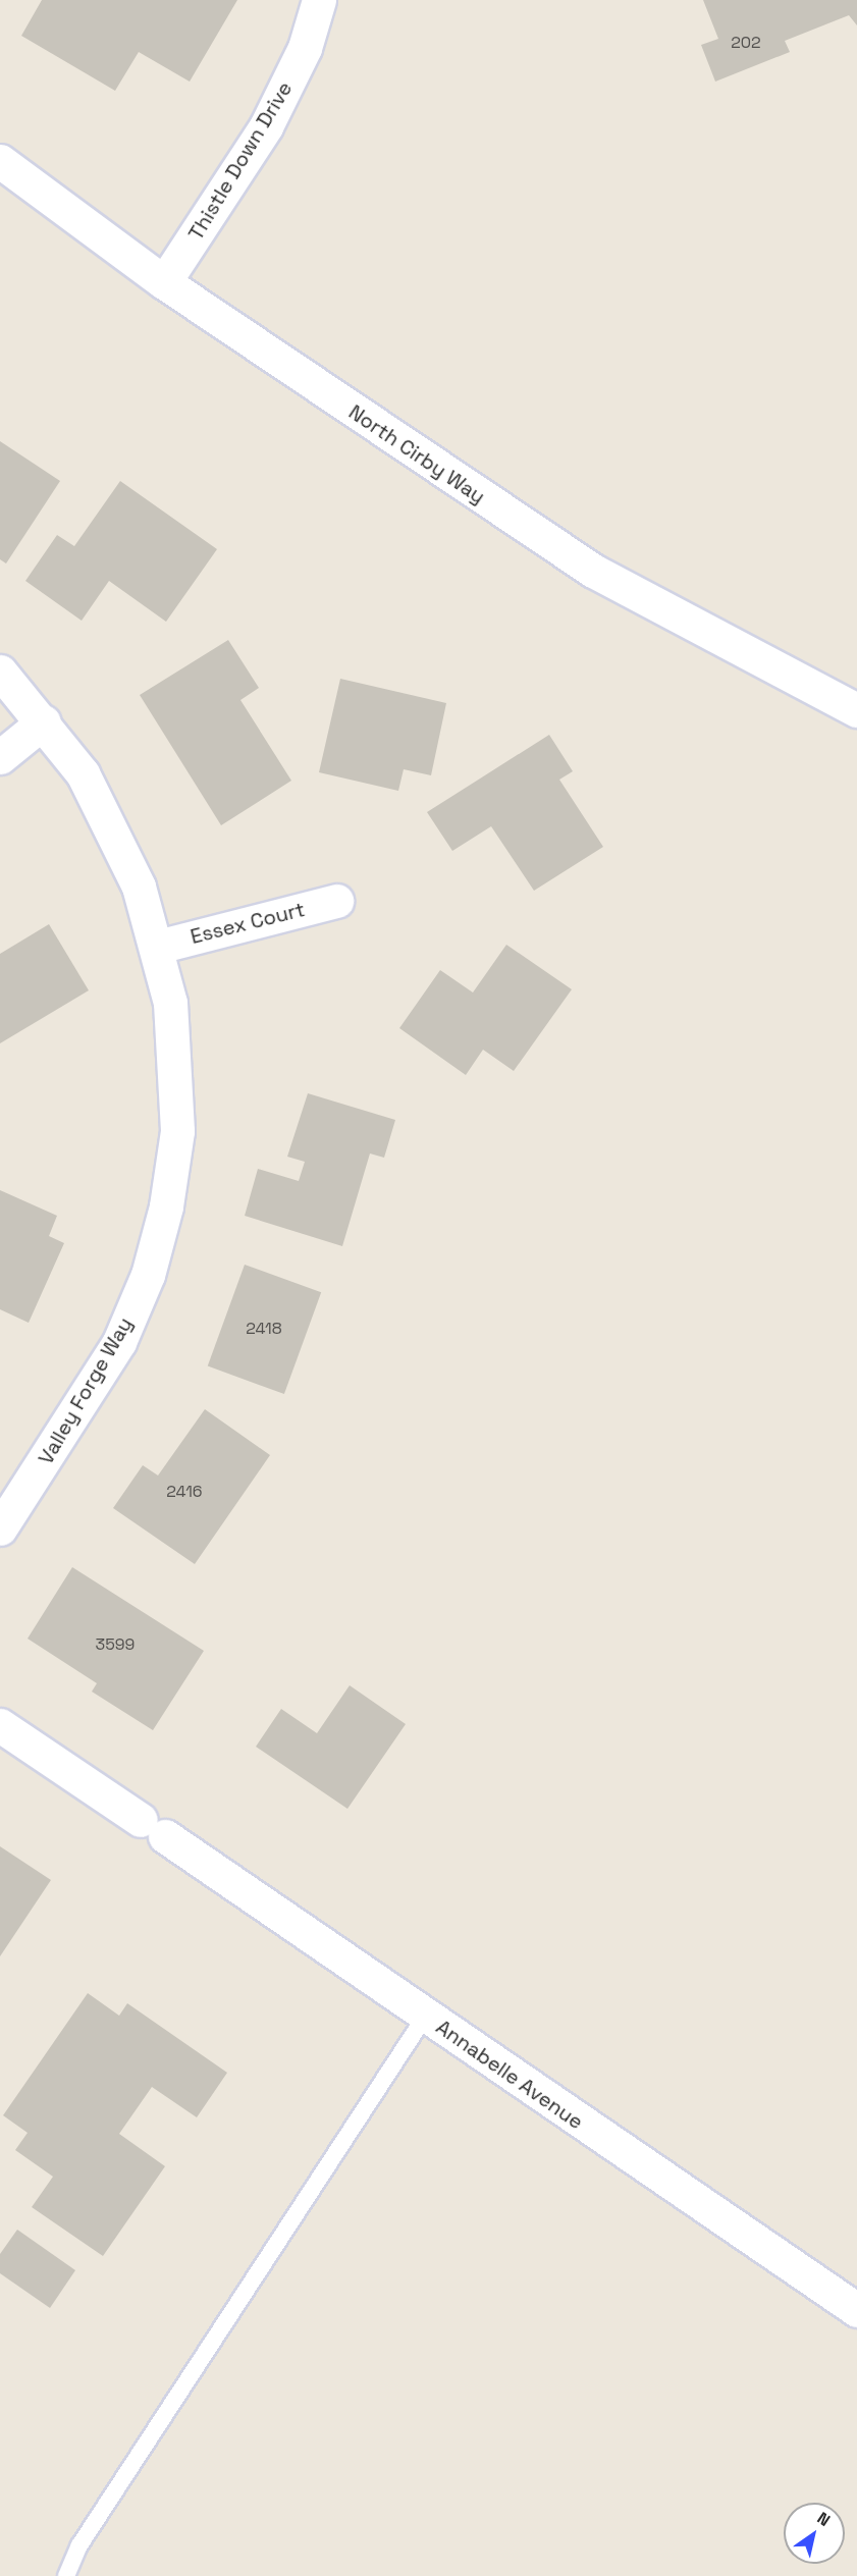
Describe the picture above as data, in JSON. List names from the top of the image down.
{
  "streets": {
    "street": [
      "Thistle Down Drive",
      "North Cirby Way",
      "Essex Court",
      "Valley Forge Way",
      "Annabelle Avenue"
    ]
  },
  "crossings": [
    ["Thistle Down Drive", "North Cirby Way"],
    ["Essex Court", "Valley Forge Way"]
  ],
  "house_numbers": [
    "202",
    "2418",
    "2416",
    "3599"
  ],
  "north": "top right"
}
